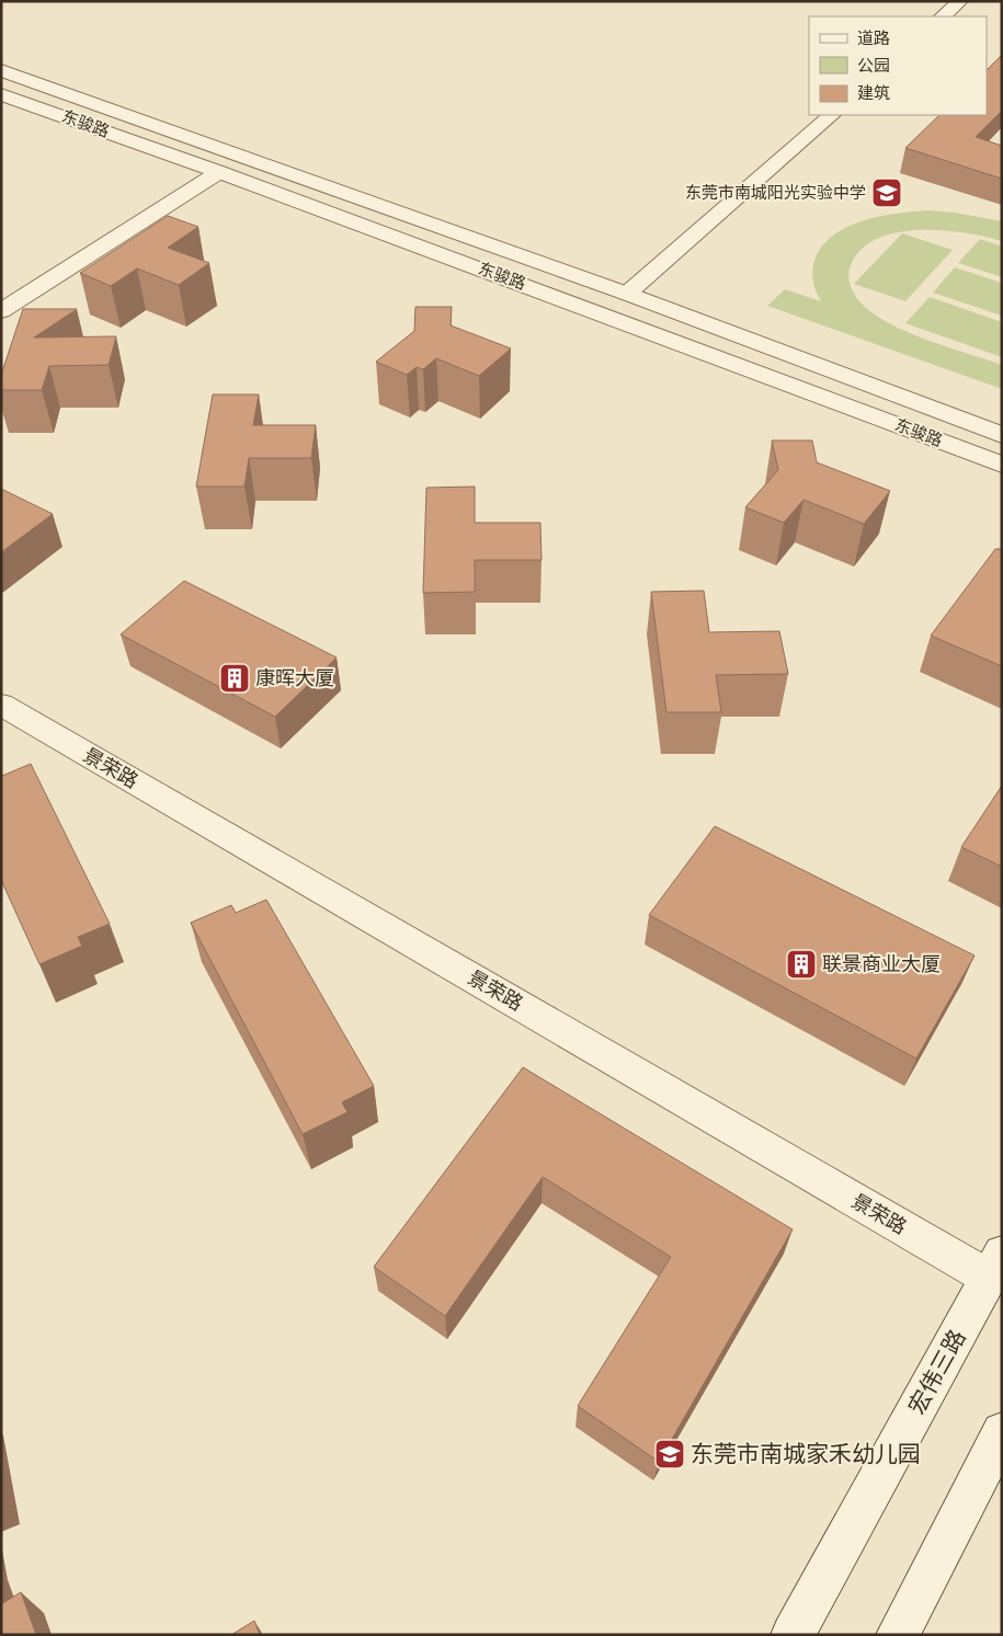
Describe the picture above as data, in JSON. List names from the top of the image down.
{
  "streets": {
    "street": ["东骏路", "景荣路", "宏伟三路"]
  },
  "crossings": [
    ["景荣路", "宏伟三路"]
  ],
  "places": {
    "school or university": ["东莞市南城阳光实验中学", "东莞市南城家禾幼儿园"],
    "building": ["康晖大厦", "联景商业大厦"]
  },
  "legend": ["道路", "公园", "建筑"]
}
